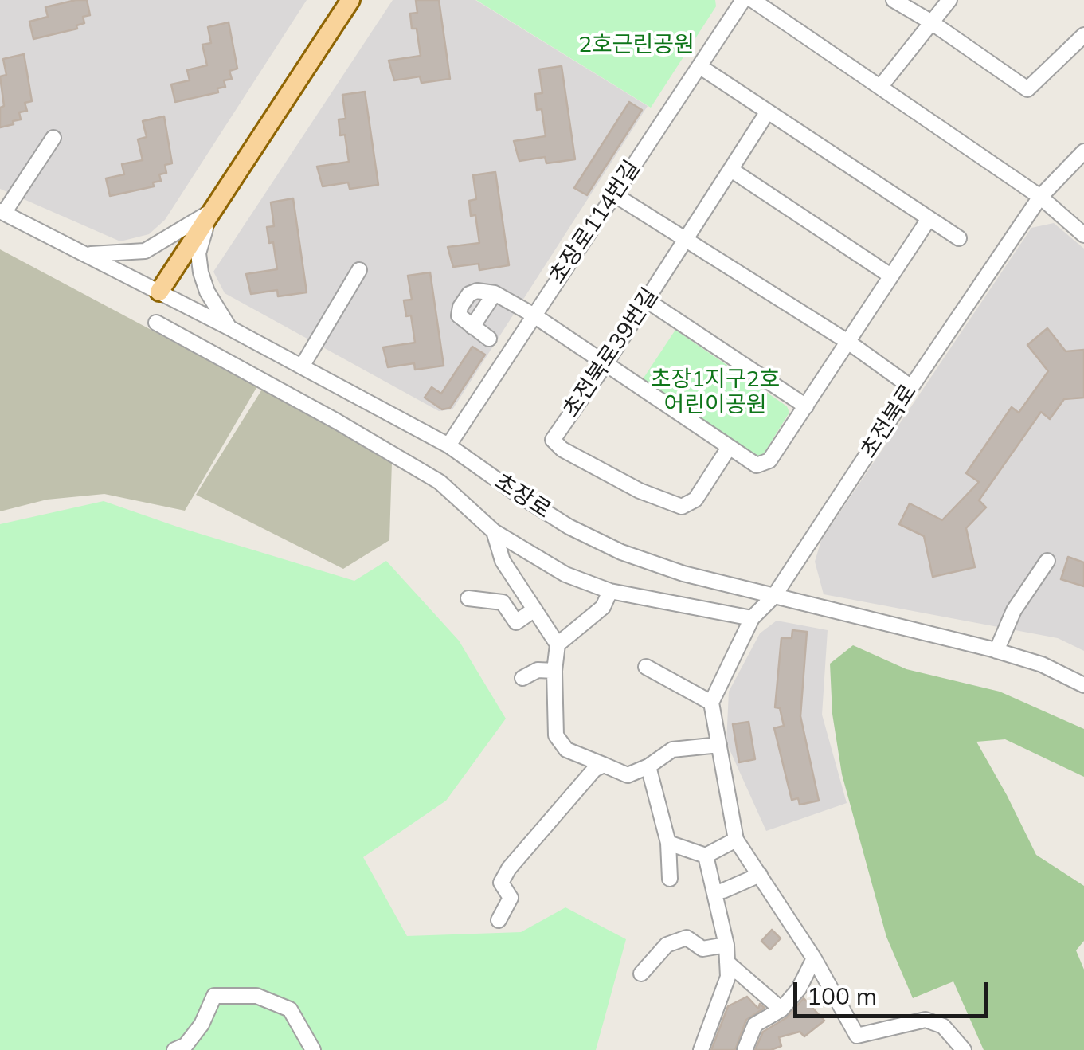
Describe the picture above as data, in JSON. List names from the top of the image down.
{
  "streets": {
    "street": [
      "초장로114번길",
      "초전북로39번길",
      "초전북로",
      "초장로"
    ]
  },
  "crossings": [
    ["초장로114번길", "초장로"],
    ["초전북로", "초장로"]
  ],
  "parks": ["2호근린공원", "초장1지구2호 어린이공원"],
  "scale_bar": "100 m"
}
